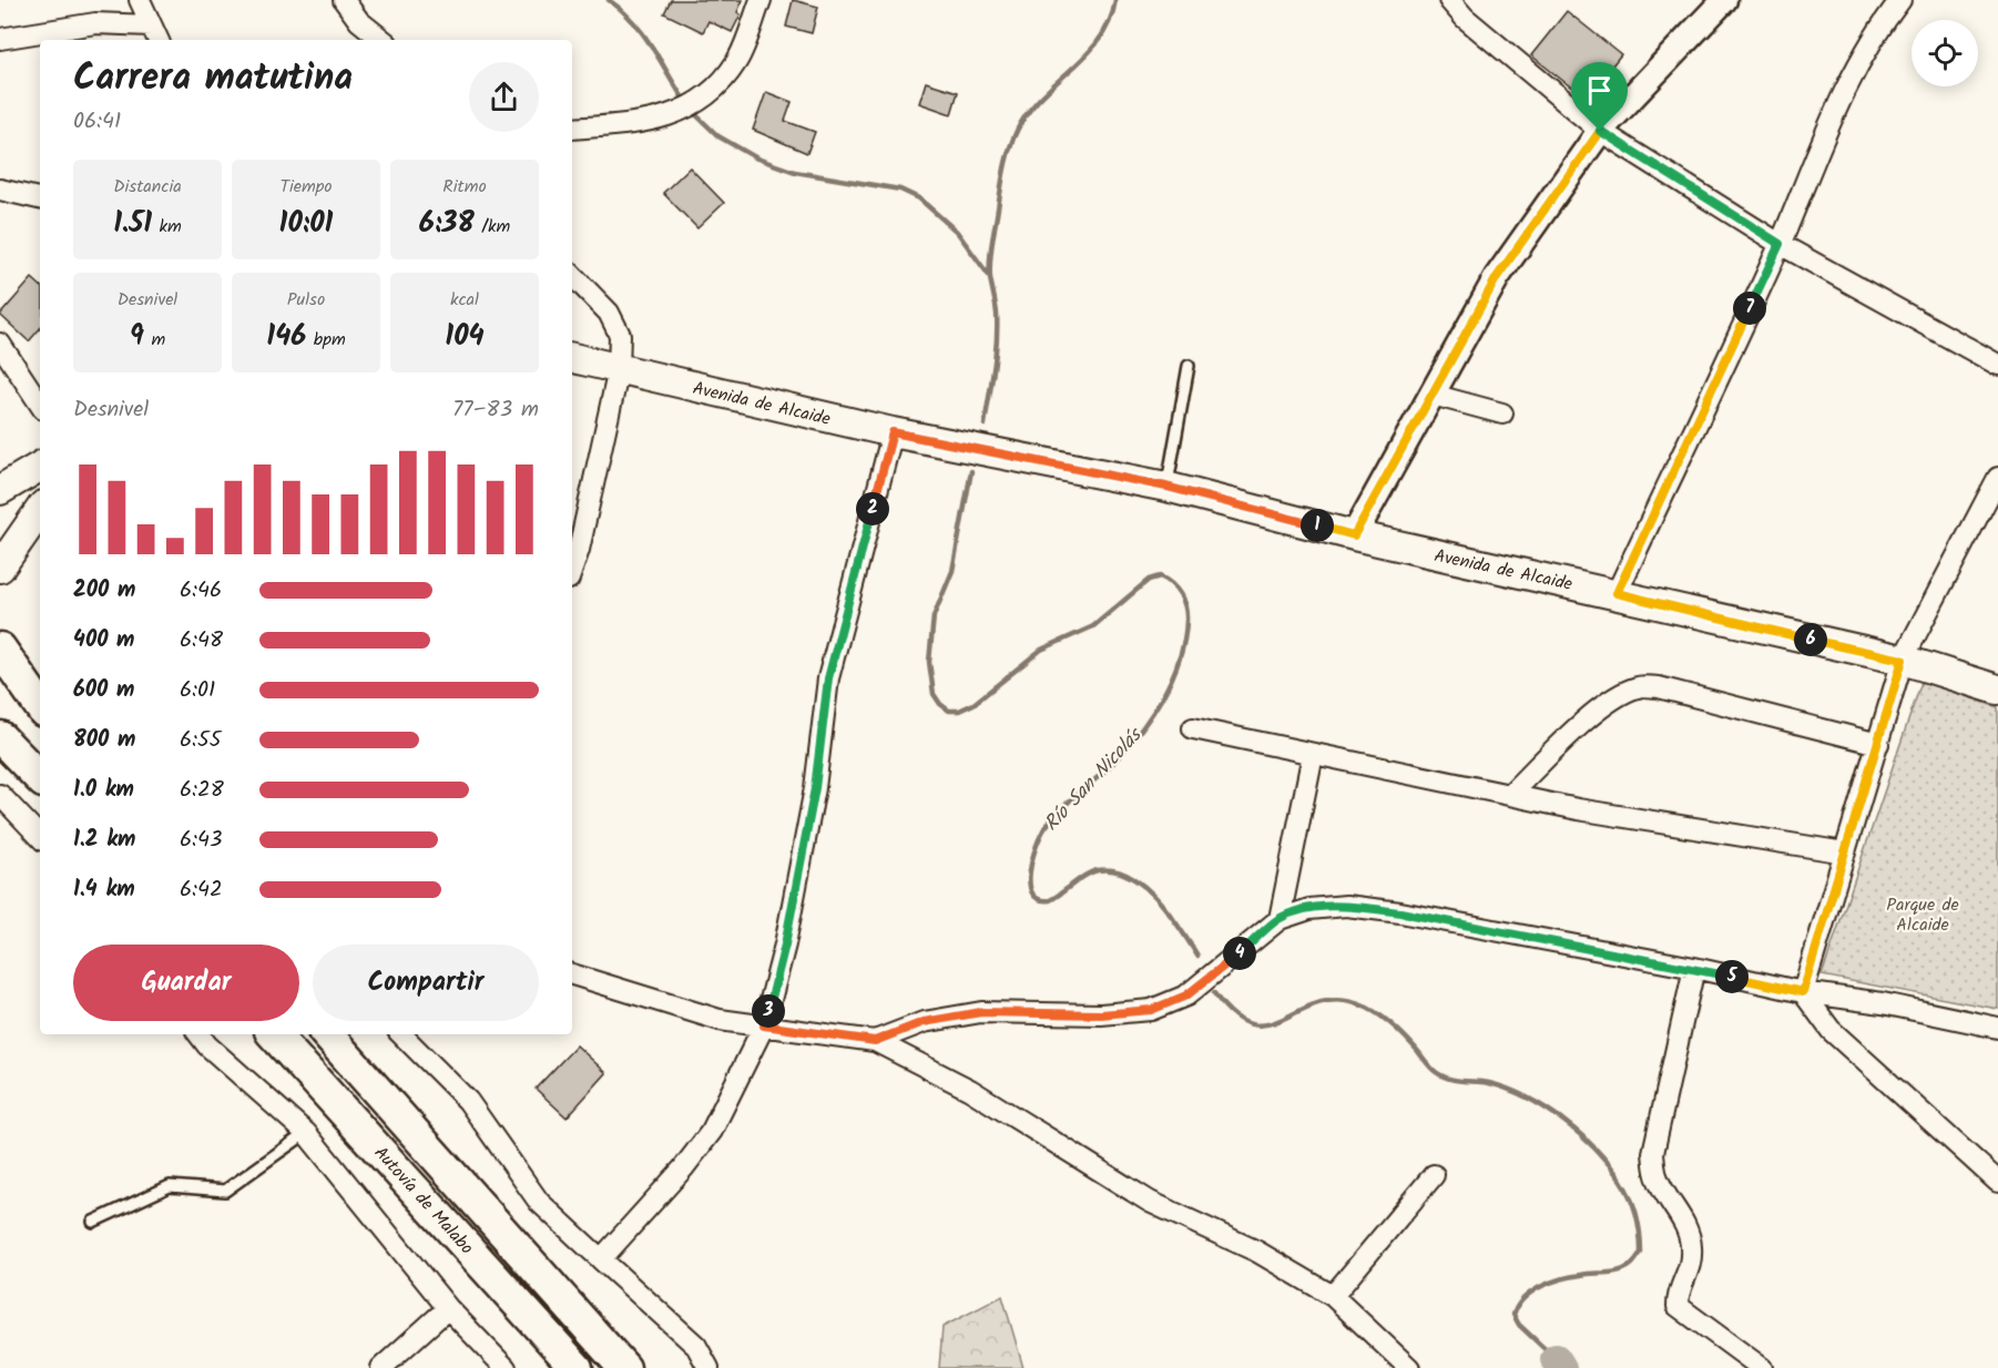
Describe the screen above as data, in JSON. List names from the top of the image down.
{
  "streets": {
    "main road": ["Avenida de Alcaide", "Autovía de Malabo"]
  },
  "water": ["Río San Nicolás"],
  "parks": ["Parque de Alcaide"],
  "page": {
    "heading": ["Carrera matutina", "06:41"],
    "stats": [
      ["Distancia", "1.51 km"],
      ["Tiempo", "10:01"],
      ["Ritmo", "6:38 /km"],
      ["Desnivel", "9 m"],
      ["Pulso", "146 bpm"],
      ["kcal", "104"]
    ],
    "pins": [
      "7",
      "2",
      "1",
      "6",
      "4",
      "5",
      "3"
    ],
    "chart": ["Desnivel", "77–83 m"],
    "list": [
      {
        "name": "200 m",
        "note": "6:46"
      },
      {
        "name": "400 m",
        "note": "6:48"
      },
      {
        "name": "600 m",
        "note": "6:01"
      },
      {
        "name": "800 m",
        "note": "6:55"
      },
      {
        "name": "1.0 km",
        "note": "6:28"
      },
      {
        "name": "1.2 km",
        "note": "6:43"
      },
      {
        "name": "1.4 km",
        "note": "6:42"
      }
    ],
    "buttons": ["Guardar", "Compartir"]
  }
}
